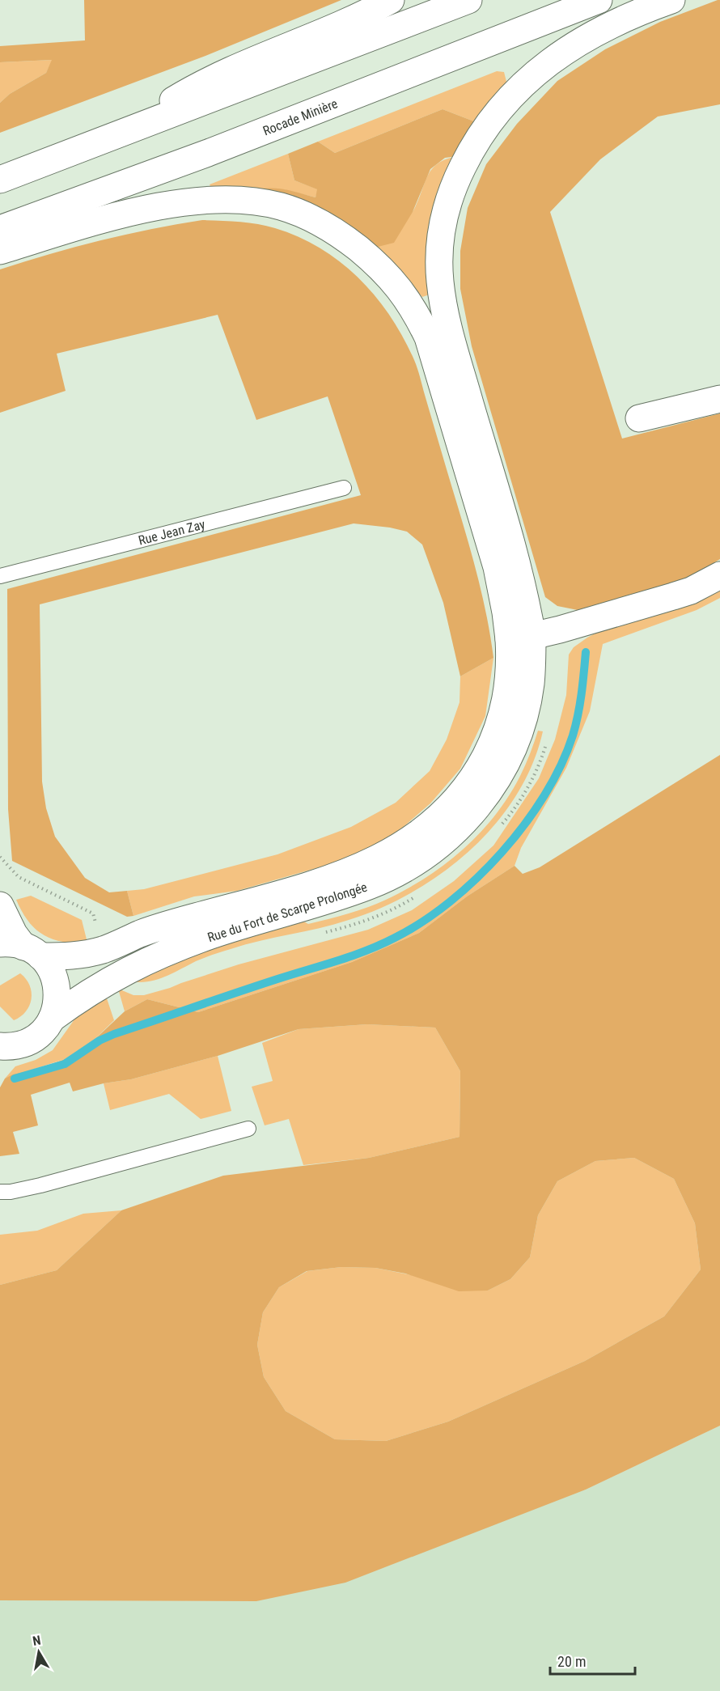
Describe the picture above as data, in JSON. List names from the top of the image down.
{
  "streets": {
    "main road": ["Rocade Minière", "Rue du Fort de Scarpe Prolongée"],
    "lane": ["Rue Jean Zay"]
  },
  "scale_bar": "20 m",
  "north": "top"
}
